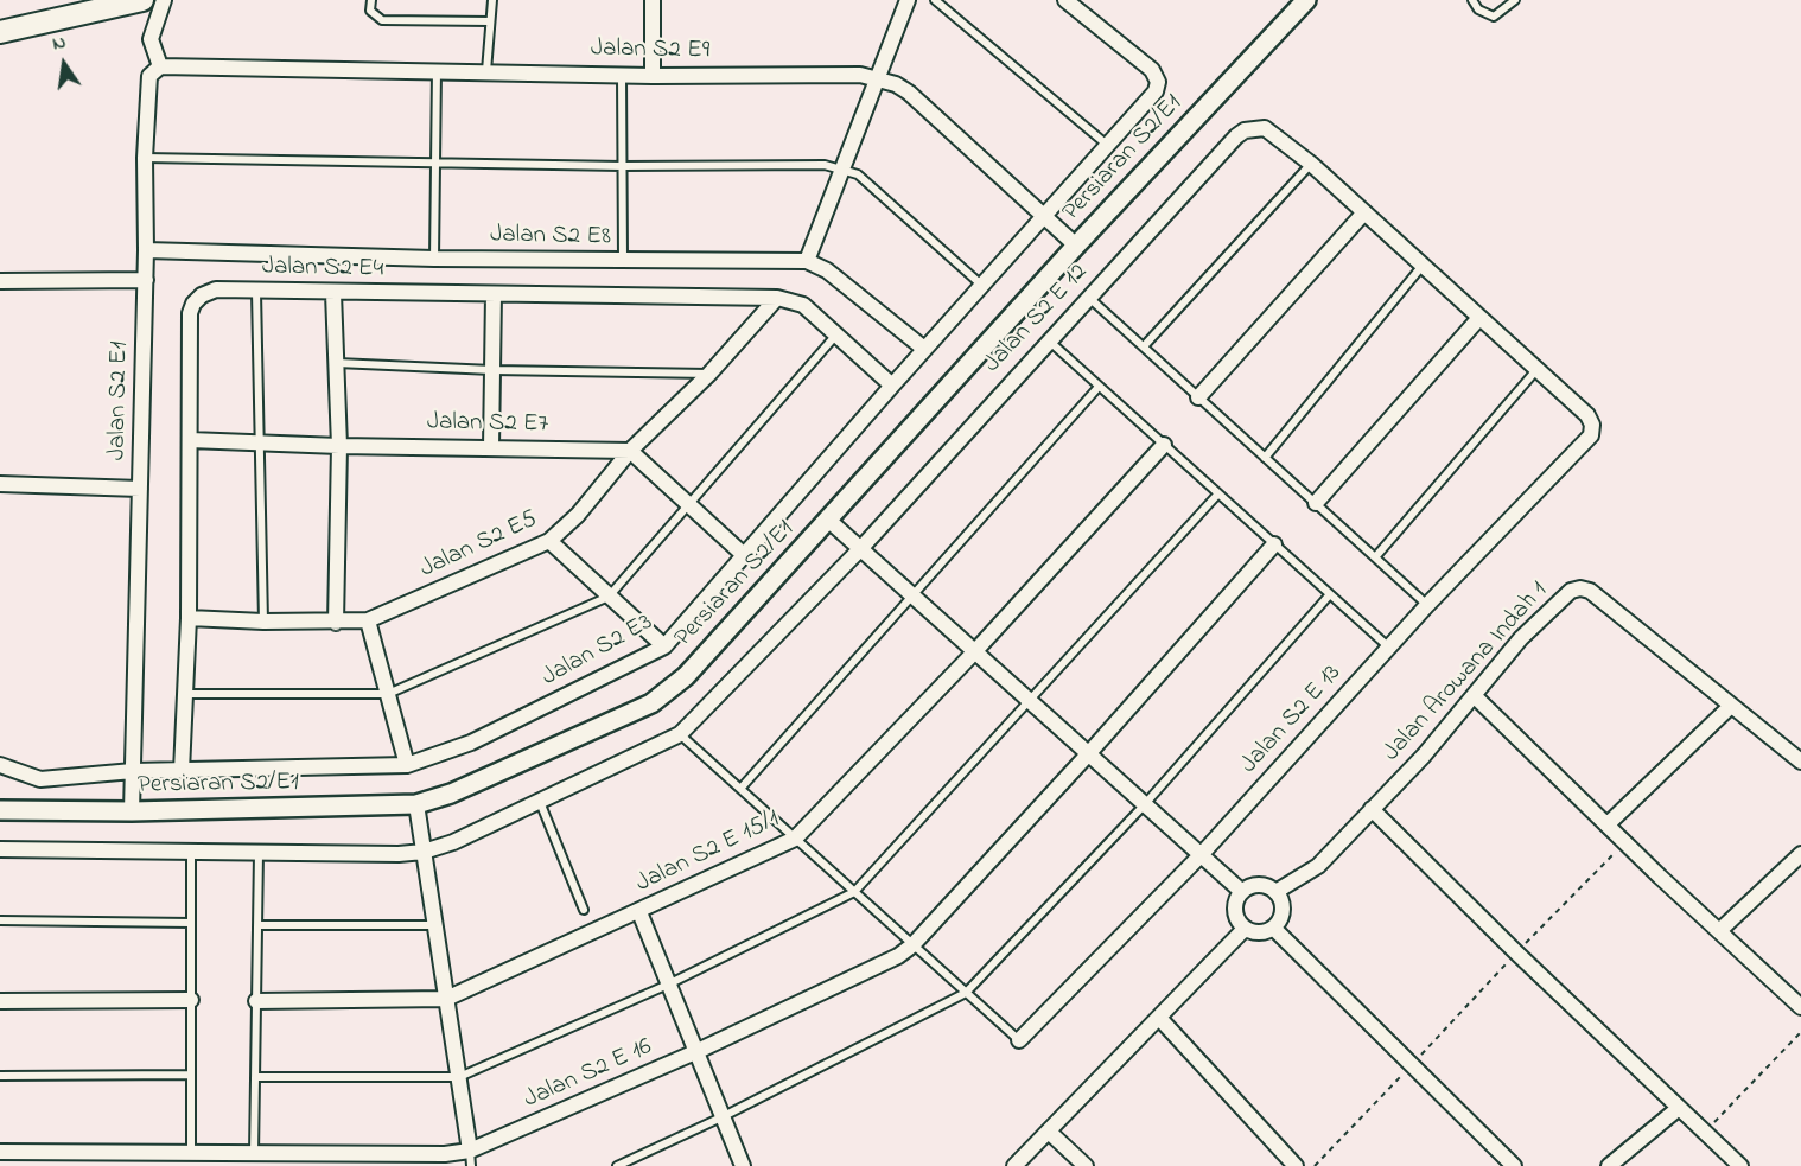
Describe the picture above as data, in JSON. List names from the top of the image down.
{
  "streets": {
    "street": [
      "Jalan S2 E9",
      "Persiaran S2/E1",
      "Jalan S2 E8",
      "Jalan S2 E4",
      "Jalan S2 E 12",
      "Jalan S2 E1",
      "Jalan S2 E7",
      "Jalan S2 E5",
      "Jalan S2 E3",
      "Jalan Arowana Indah 1",
      "Jalan S2 E 13",
      "Jalan S2 E 15/1",
      "Jalan S2 E 16"
    ]
  },
  "crossings": [
    ["Jalan S2 E9", "Persiaran S2/E1"],
    ["Jalan S2 E9", "Jalan S2 E1"],
    ["Jalan S2 E9", "Jalan S2 E3"],
    ["Persiaran S2/E1", "Jalan S2 E1"],
    ["Jalan S2 E8", "Jalan S2 E1"],
    ["Jalan S2 E4", "Jalan S2 E7"],
    ["Jalan S2 E4", "Jalan S2 E5"],
    ["Jalan S2 E4", "Jalan S2 E3"],
    ["Jalan S2 E1", "Jalan S2 E3"],
    ["Jalan S2 E7", "Jalan S2 E5"]
  ],
  "north": "top"
}
